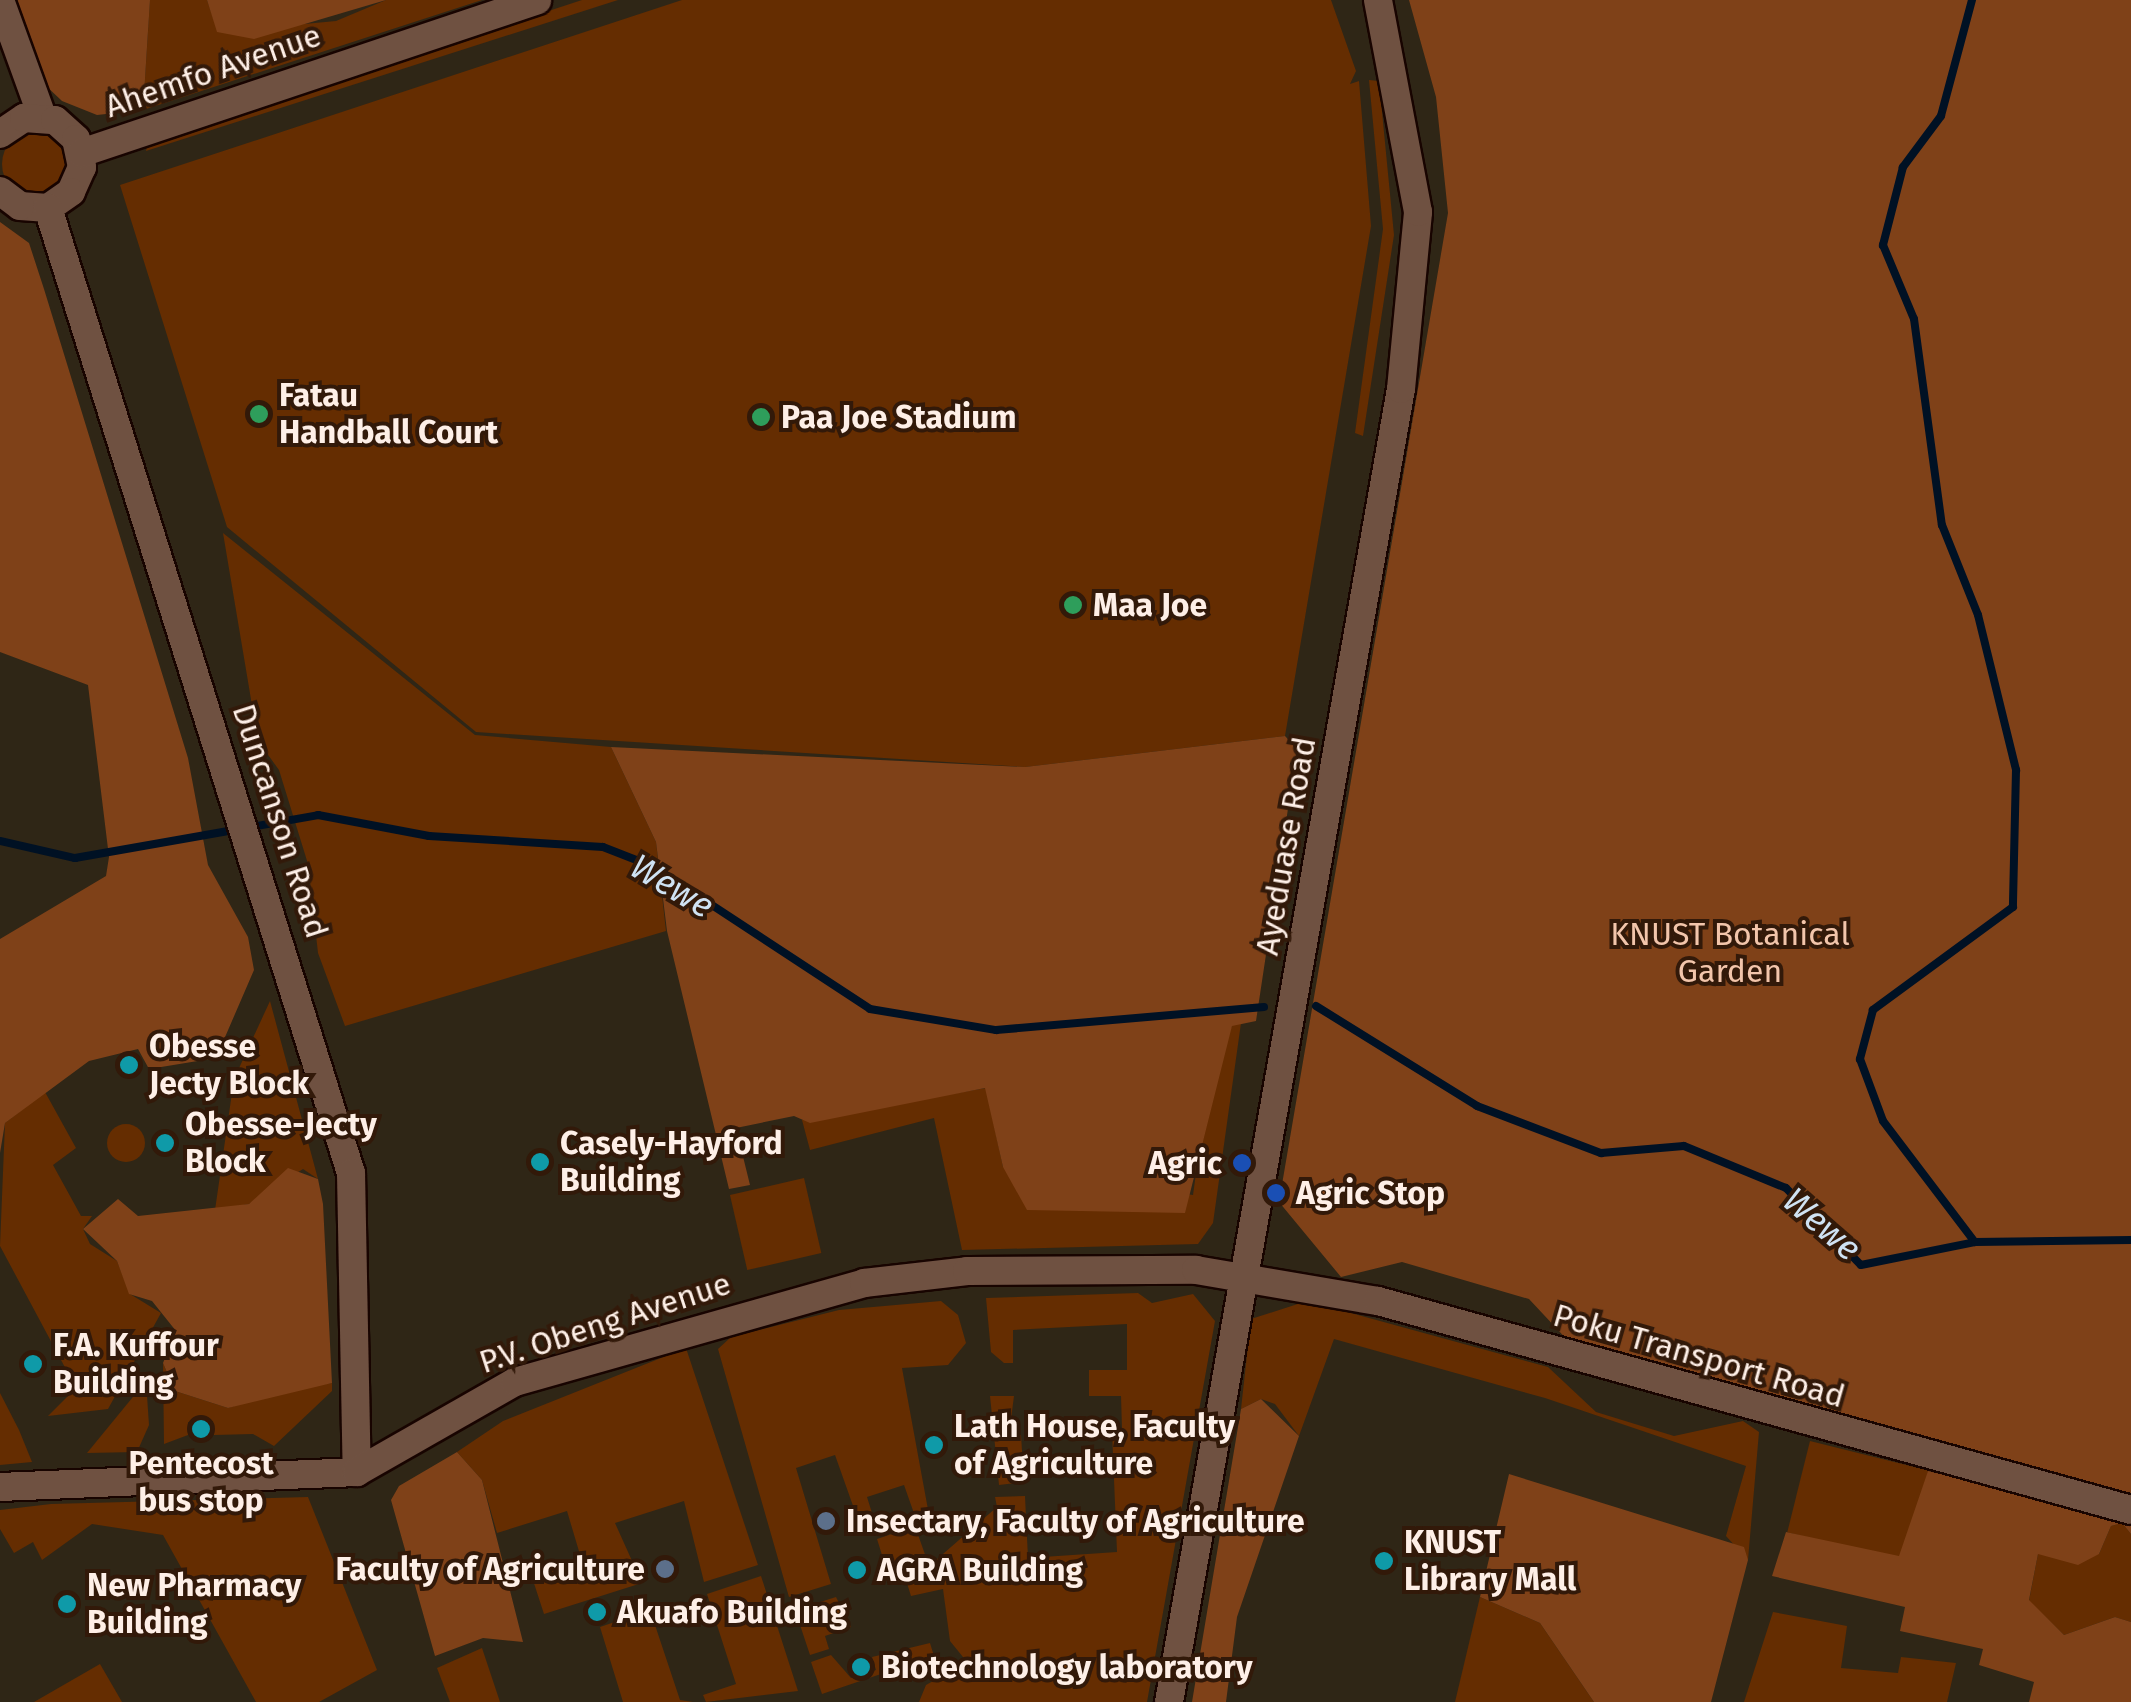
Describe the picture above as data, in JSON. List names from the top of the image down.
{
  "streets": {
    "street": [
      "Ahemfo Avenue",
      "Duncanson Road",
      "Ayeduase Road",
      "P.V. Obeng Avenue",
      "Poku Transport Road"
    ]
  },
  "crossings": [
    ["Duncanson Road", "P.V. Obeng Avenue"],
    ["Ayeduase Road", "P.V. Obeng Avenue"],
    ["Ayeduase Road", "Poku Transport Road"],
    ["P.V. Obeng Avenue", "Poku Transport Road"]
  ],
  "water": ["Wewe"],
  "parks": ["KNUST Botanical Garden"],
  "places": [
    "Fatau Handball Court",
    "Paa Joe Stadium",
    "Maa Joe",
    "Obesse Jecty Block",
    "Obesse-Jecty Block",
    "Casely-Hayford Building",
    "Agric",
    "Agric Stop",
    "F.A. Kuffour Building",
    "Pentecost bus stop",
    "Lath House, Faculty of Agriculture",
    "Insectary, Faculty of Agriculture",
    "KNUST Library Mall",
    "Faculty of Agriculture",
    "AGRA Building",
    "New Pharmacy Building",
    "Akuafo Building",
    "Biotechnology laboratory"
  ]
}
